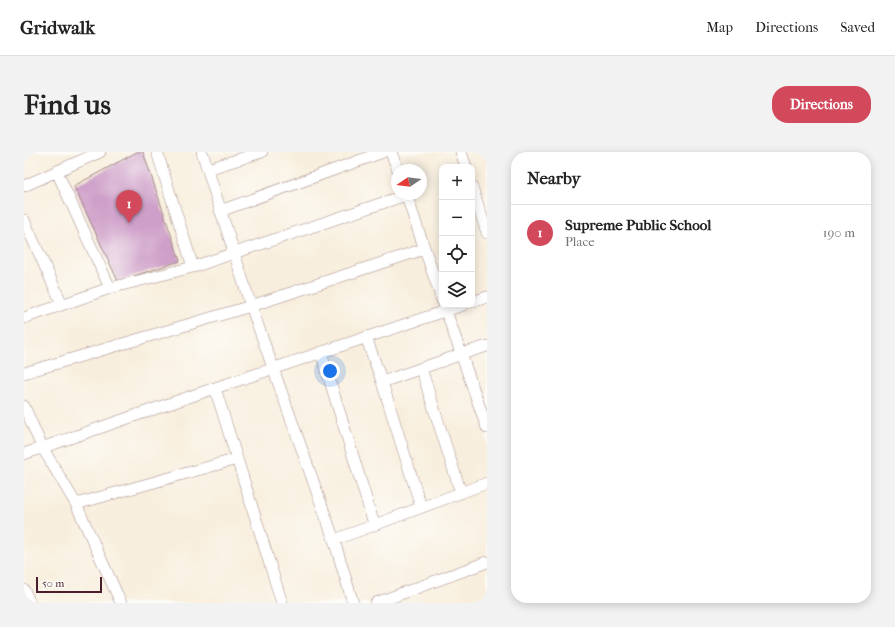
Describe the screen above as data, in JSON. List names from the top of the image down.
{
  "scale_bar": "50 m",
  "north": "left",
  "page": {
    "header": "Gridwalk",
    "nav": ["Map", "Directions", "Saved"],
    "buttons": "Directions",
    "title": "Find us",
    "heading": "Nearby",
    "map_buttons": ["+", "−"],
    "pins": "1",
    "list": [
      {
        "mark": "1",
        "name": "Supreme Public School",
        "note": "Place",
        "value": "190 m"
      }
    ],
    "scale": "50 m"
  }
}
